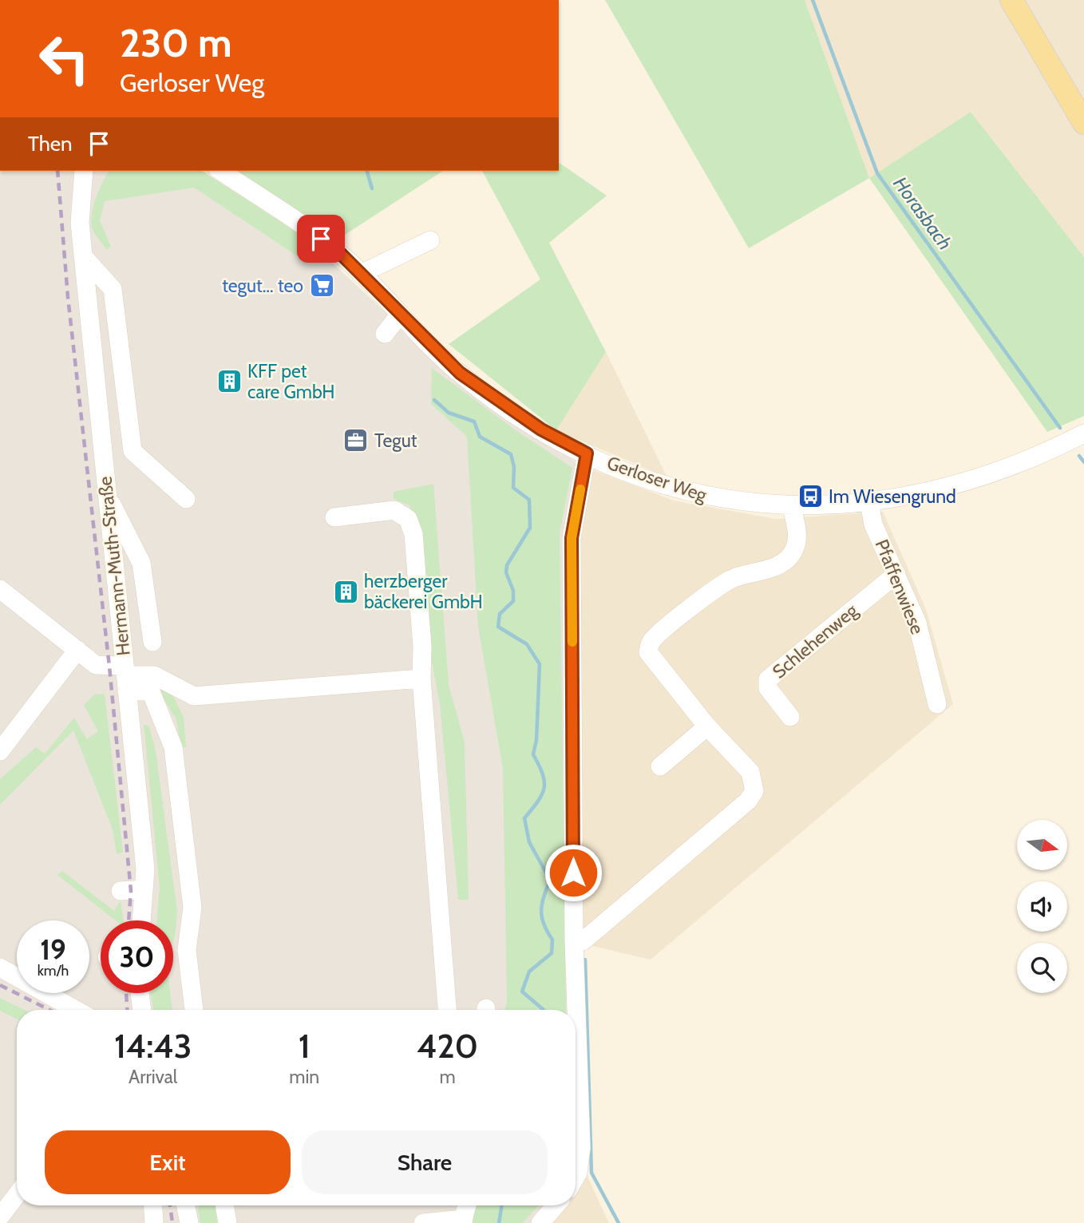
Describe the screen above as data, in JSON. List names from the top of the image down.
{
  "streets": {
    "street": [
      "Gerloser Weg",
      "Hermann-Muth-Straße",
      "Pfaffenwiese",
      "Schlehenweg"
    ]
  },
  "crossings": [
    ["Gerloser Weg", "Pfaffenwiese"],
    ["Pfaffenwiese", "Schlehenweg"]
  ],
  "water": ["Horasbach"],
  "places": {
    "supermarket": ["tegut… teo"],
    "building": ["KFF pet care GmbH", "herzberger bäckerei GmbH"],
    "office": ["Tegut"],
    "bus stop": ["Im Wiesengrund"]
  },
  "north": "right",
  "page": {
    "turn": ["230 m", "Gerloser Weg"],
    "then": "Then",
    "speed": "19 km/h",
    "limit": "30",
    "eta": [
      "14:43",
      "Arrival",
      "1",
      "min",
      "420",
      "m"
    ],
    "buttons": ["Exit", "Share"]
  }
}
